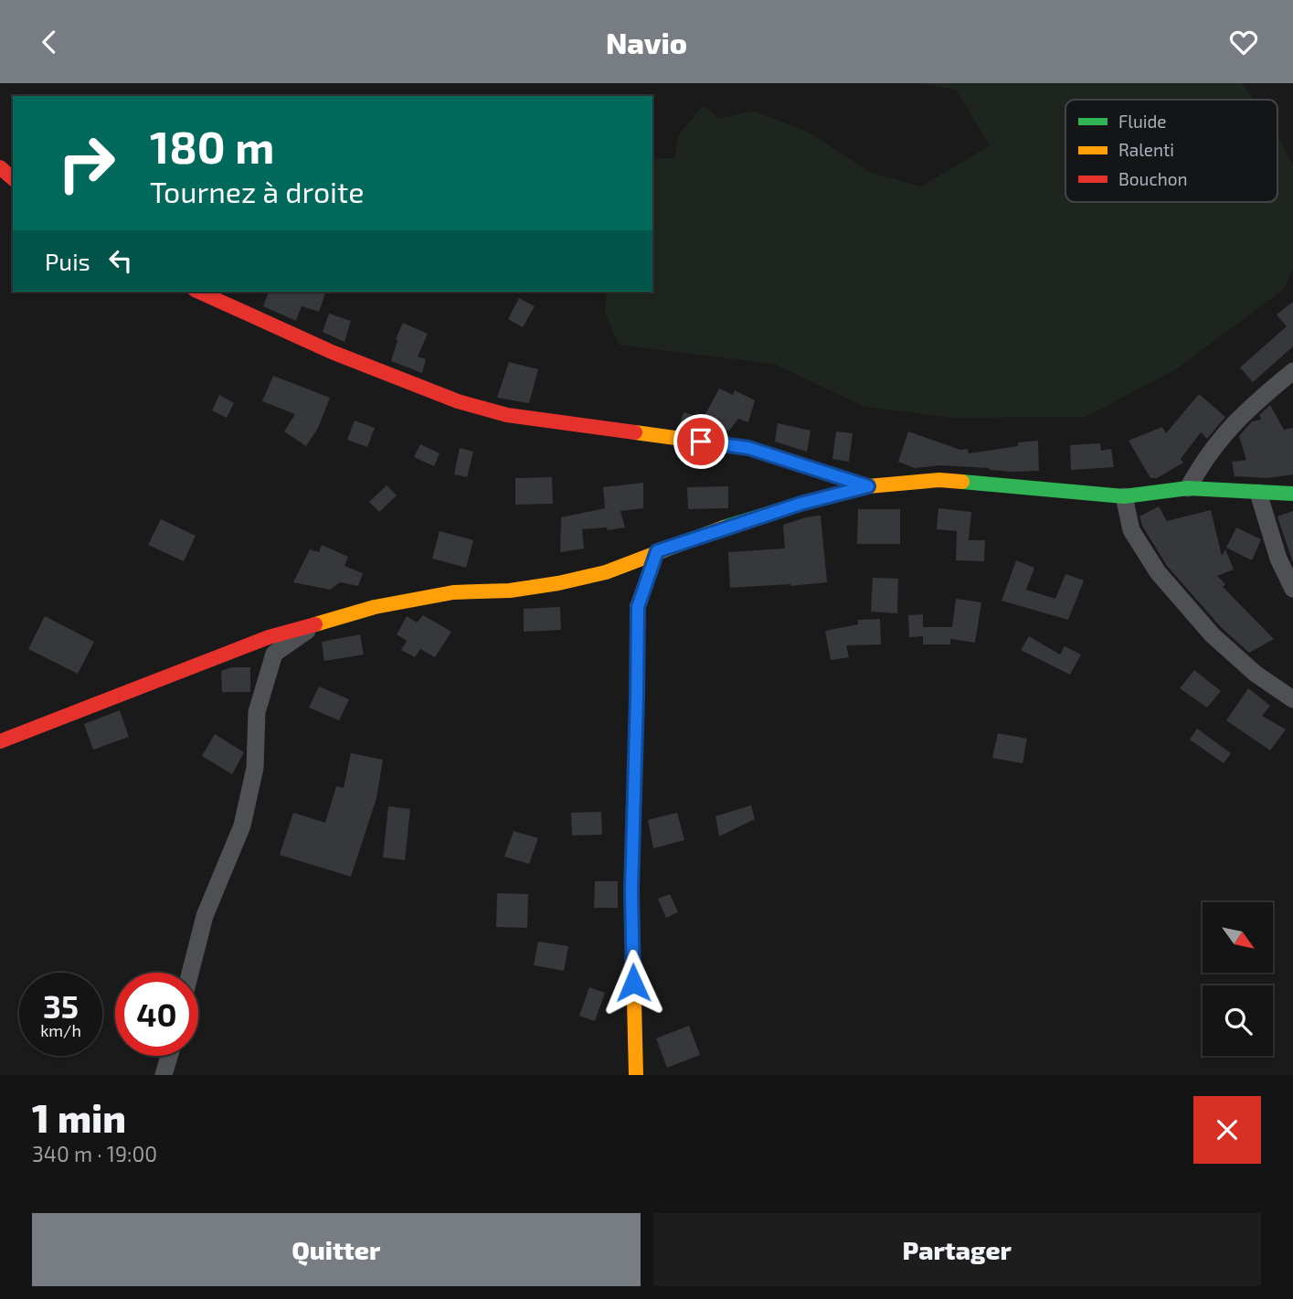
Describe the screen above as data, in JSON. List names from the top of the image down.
{
  "legend": ["Fluide", "Ralenti", "Bouchon"],
  "north": "bottom right",
  "page": {
    "header": "Navio",
    "turn": ["180 m", "Tournez à droite"],
    "then": "Puis",
    "speed": "35 km/h",
    "limit": "40",
    "heading": ["1 min", "340 m · 19:00"],
    "buttons": ["Quitter", "Partager"]
  }
}
